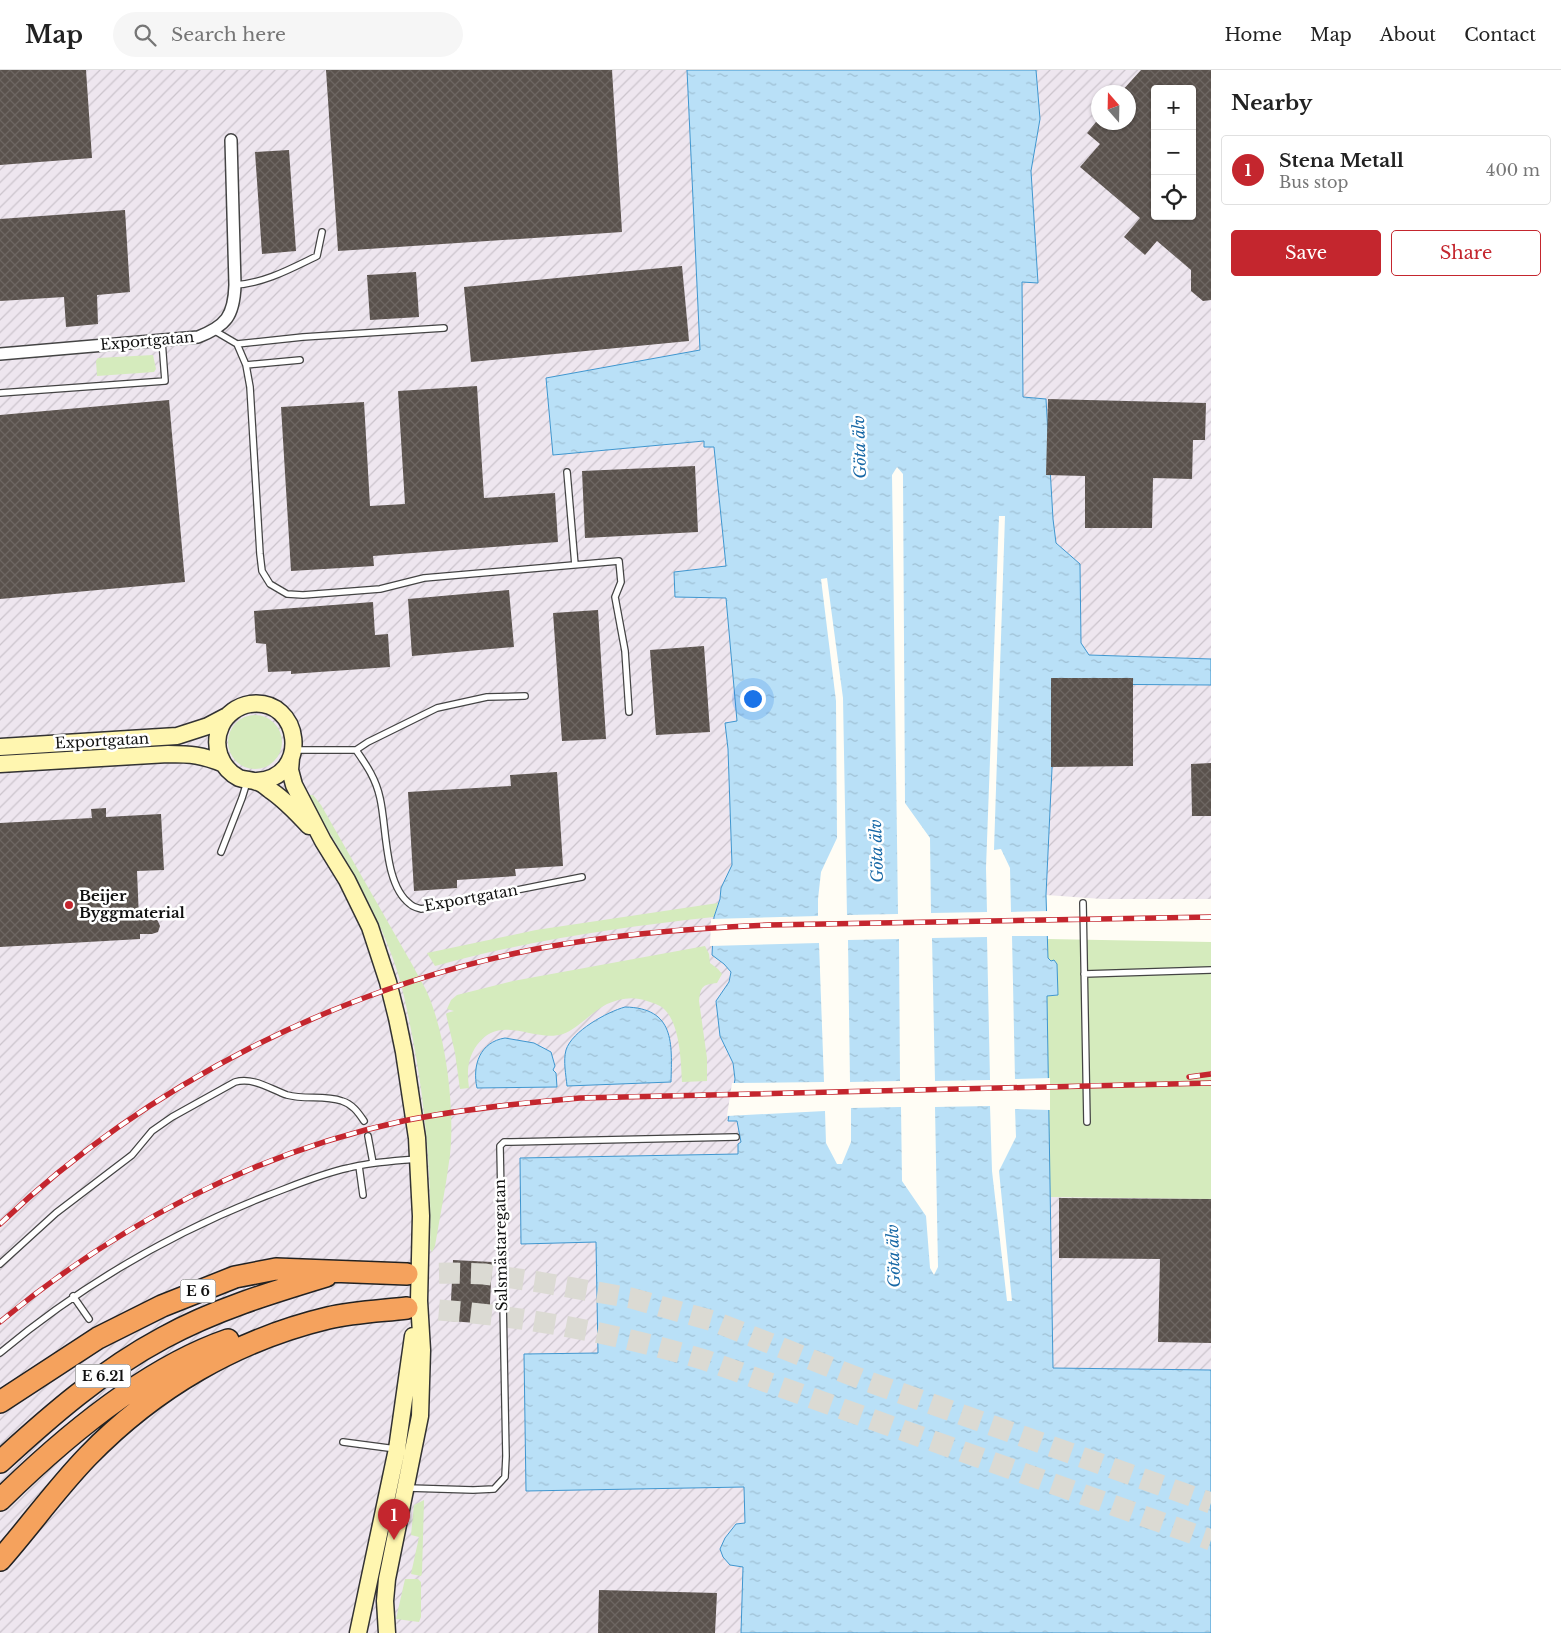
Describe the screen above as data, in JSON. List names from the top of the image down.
{
  "streets": {
    "highway": ["E 6", "E 6.21"],
    "street": ["Exportgatan"],
    "lane": ["Salsmästaregatan"]
  },
  "crossings": [
    ["E 6", "E 6.21"]
  ],
  "water": ["Göta älv"],
  "places": ["Beijer Byggmaterial"],
  "north": "top",
  "page": {
    "header": "Map",
    "search": "Search here",
    "nav": [
      "Home",
      "Map",
      "About",
      "Contact"
    ],
    "heading": "Nearby",
    "map_buttons": ["+", "−"],
    "list": [
      {
        "mark": "1",
        "name": "Stena Metall",
        "note": "Bus stop",
        "value": "400 m"
      }
    ],
    "buttons": ["Save", "Share"],
    "pins": "1"
  }
}
